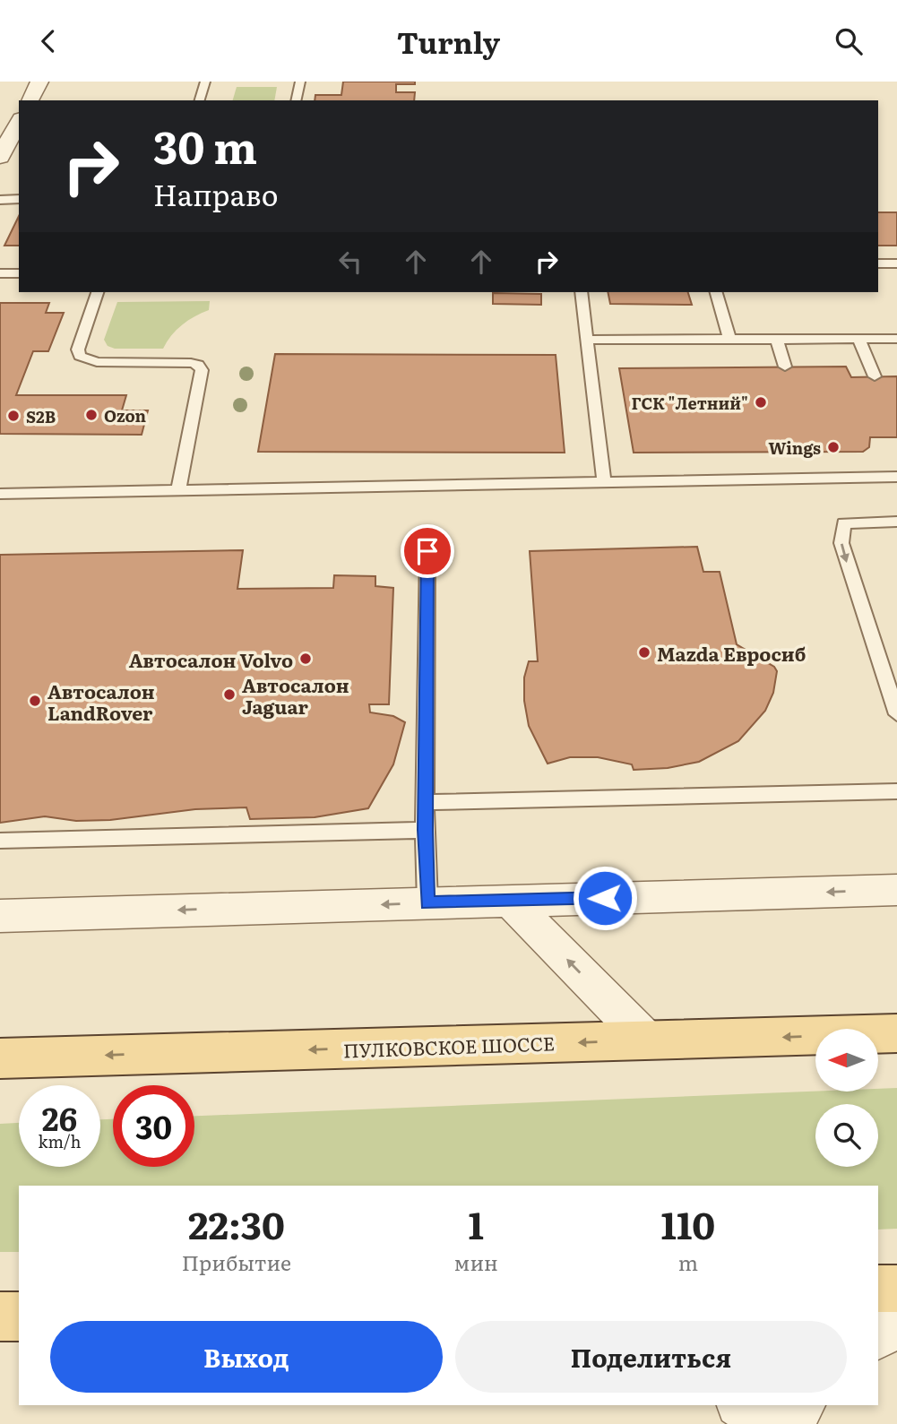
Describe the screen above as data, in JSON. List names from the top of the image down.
{
  "streets": {
    "main road": ["ПУЛКОВСКОЕ ШОССЕ"]
  },
  "one_way": ["ПУЛКОВСКОЕ ШОССЕ"],
  "places": [
    "ГСК \"Летний\"",
    "Ozon",
    "S2B",
    "Wings",
    "Mazda Евросиб",
    "Автосалон Volvo",
    "Автосалон Jaguar",
    "Автосалон LandRover"
  ],
  "north": "left",
  "page": {
    "header": "Turnly",
    "turn": ["30 m", "Направо"],
    "speed": "26 km/h",
    "limit": "30",
    "eta": [
      "22:30",
      "Прибытие",
      "1",
      "мин",
      "110",
      "m"
    ],
    "buttons": ["Выход", "Поделиться"]
  }
}
